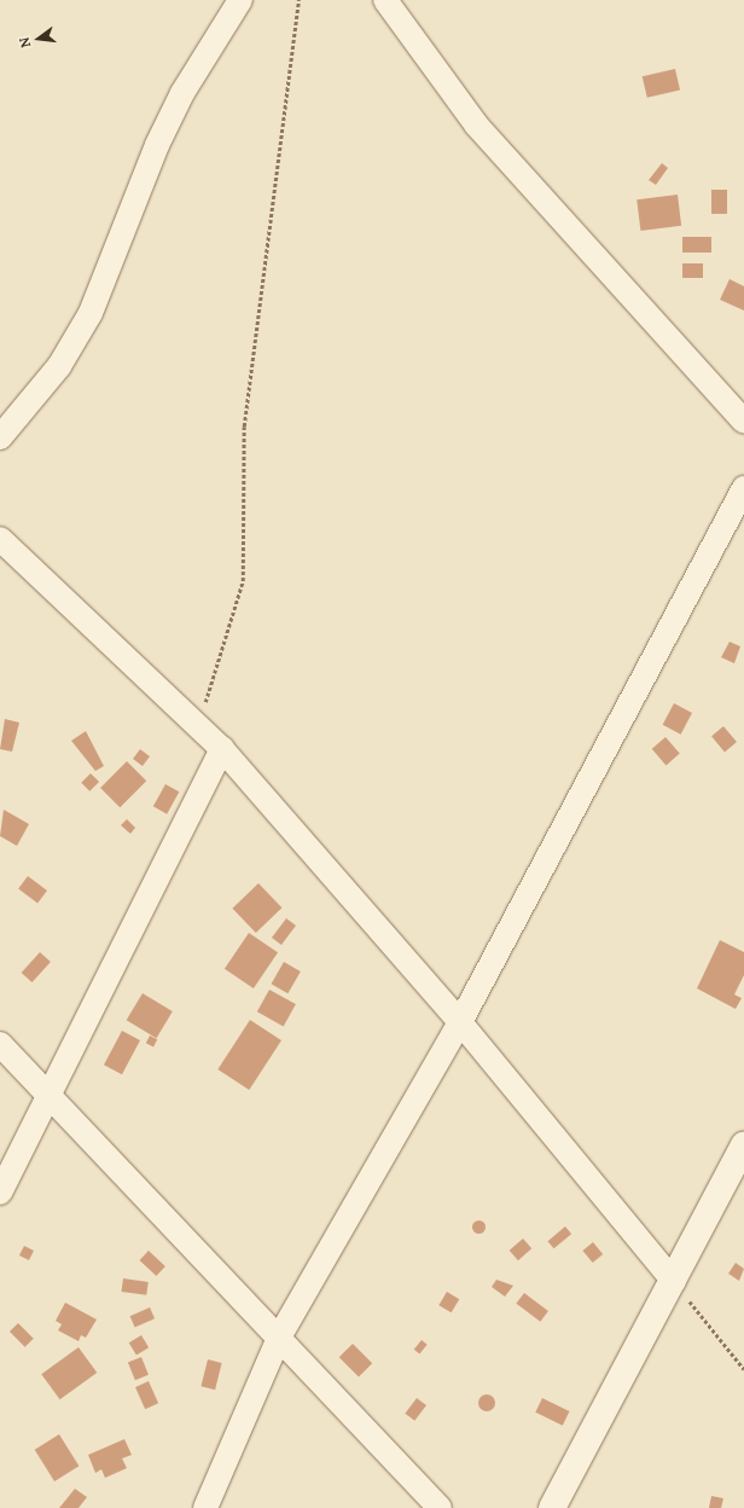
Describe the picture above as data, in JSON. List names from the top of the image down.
{
  "north": "left"
}
